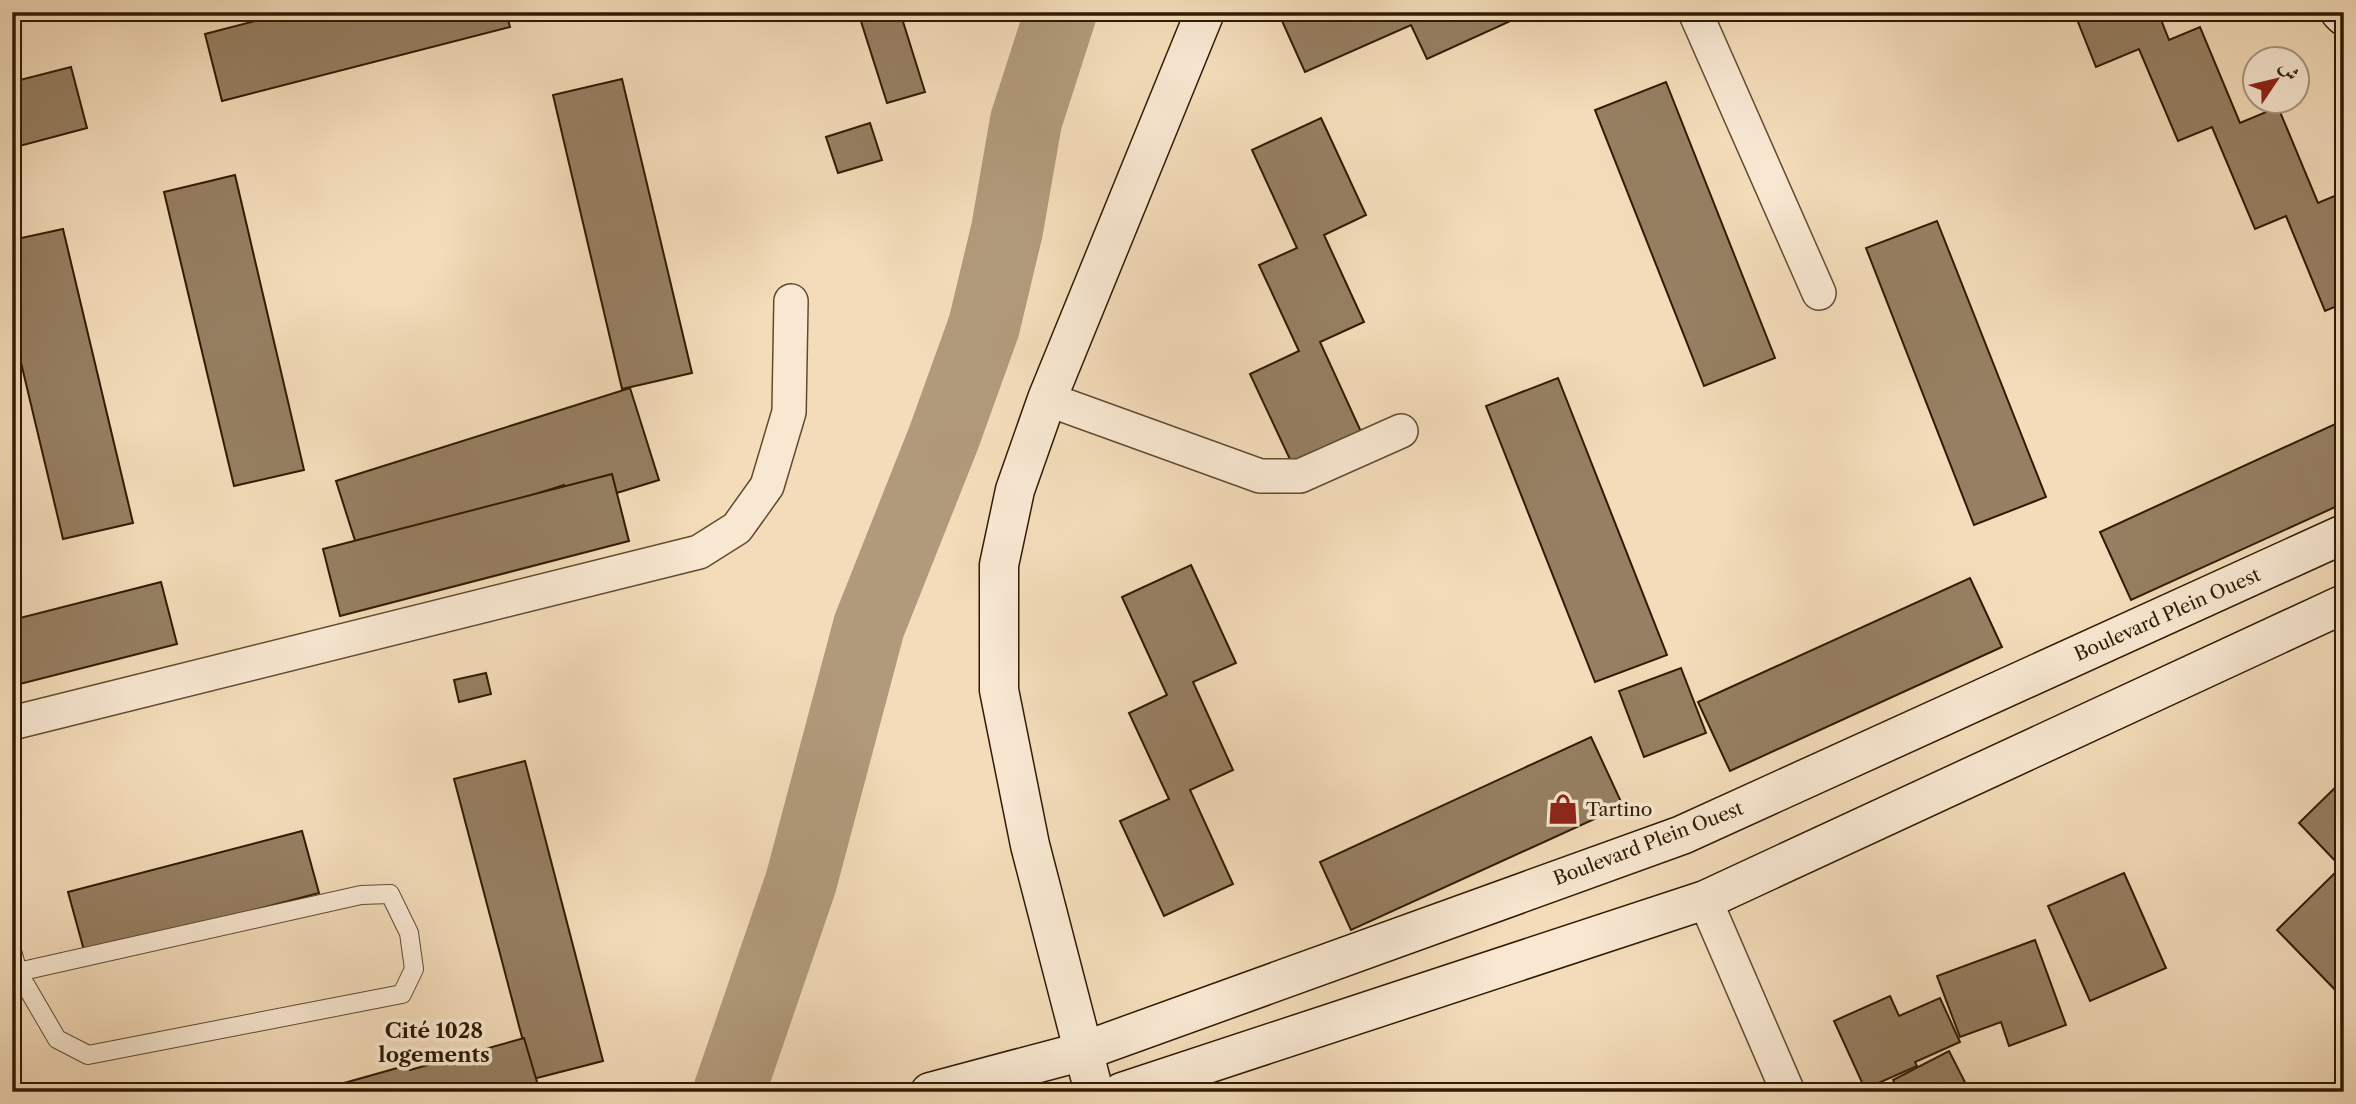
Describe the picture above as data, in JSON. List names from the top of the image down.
{
  "streets": {
    "main road": ["Boulevard Plein Ouest"]
  },
  "districts": ["Cité 1028 logements"],
  "places": {
    "shop": ["Tartino"]
  },
  "north": "top right"
}
